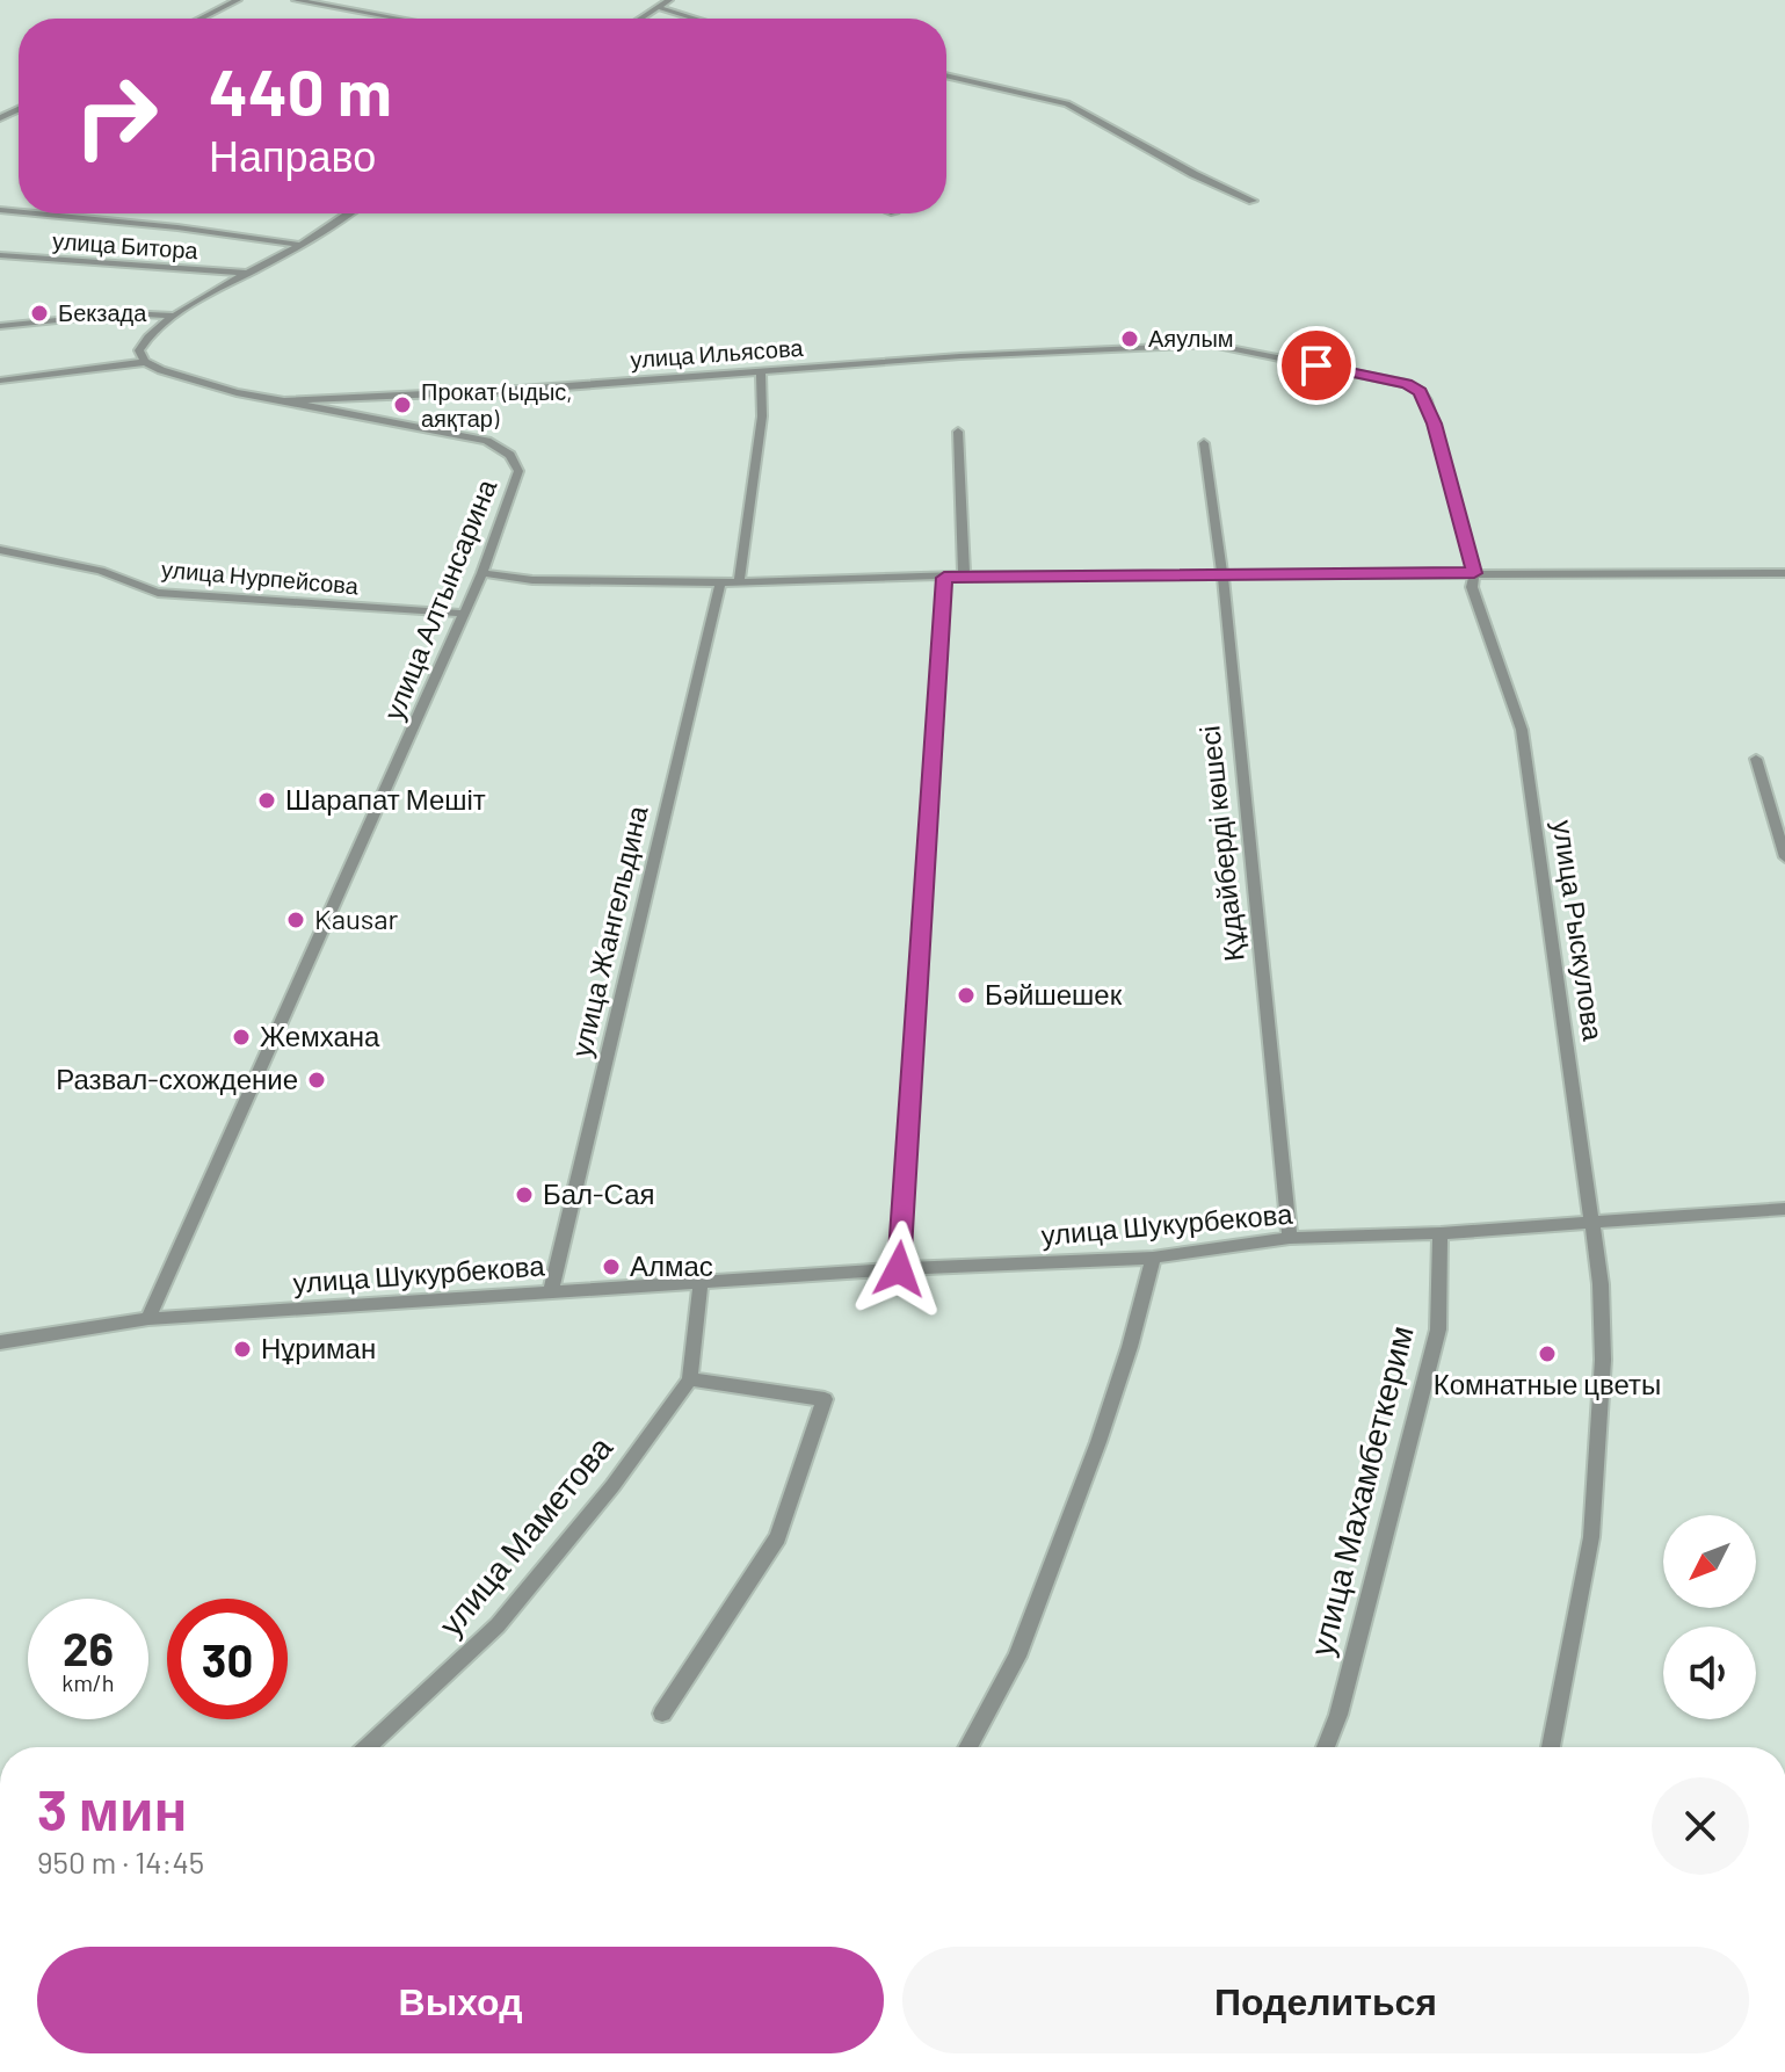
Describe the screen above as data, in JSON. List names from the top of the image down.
{
  "streets": {
    "street": [
      "улица Битора",
      "улица Ильясова",
      "улица Нурпейсова",
      "улица Алтынсарина",
      "Құдайберді көшесі",
      "улица Рыскулова",
      "улица Жангельдина",
      "улица Шукурбекова",
      "улица Махамбеткерим",
      "улица Маметова"
    ]
  },
  "crossings": [
    ["улица Ильясова", "улица Алтынсарина"],
    ["улица Ильясова", "улица Рыскулова"],
    ["улица Нурпейсова", "улица Алтынсарина"],
    ["улица Алтынсарина", "улица Шукурбекова"],
    ["Құдайберді көшесі", "улица Шукурбекова"],
    ["улица Рыскулова", "улица Шукурбекова"],
    ["улица Жангельдина", "улица Шукурбекова"],
    ["улица Шукурбекова", "улица Махамбеткерим"],
    ["улица Шукурбекова", "улица Маметова"]
  ],
  "places": [
    "Бекзада",
    "Аяулым",
    "Прокат (ыдыс, аяқтар)",
    "Шарапат Мешіт",
    "Kausar",
    "Бәйшешек",
    "Жемхана",
    "Развал-схождение",
    "Бал-Сая",
    "Алмас",
    "Нұриман",
    "Комнатные цветы"
  ],
  "north": "bottom left",
  "page": {
    "turn": ["440 m", "Направо"],
    "speed": "26 km/h",
    "limit": "30",
    "heading": ["3 мин", "950 m · 14:45"],
    "buttons": ["Выход", "Поделиться"]
  }
}
